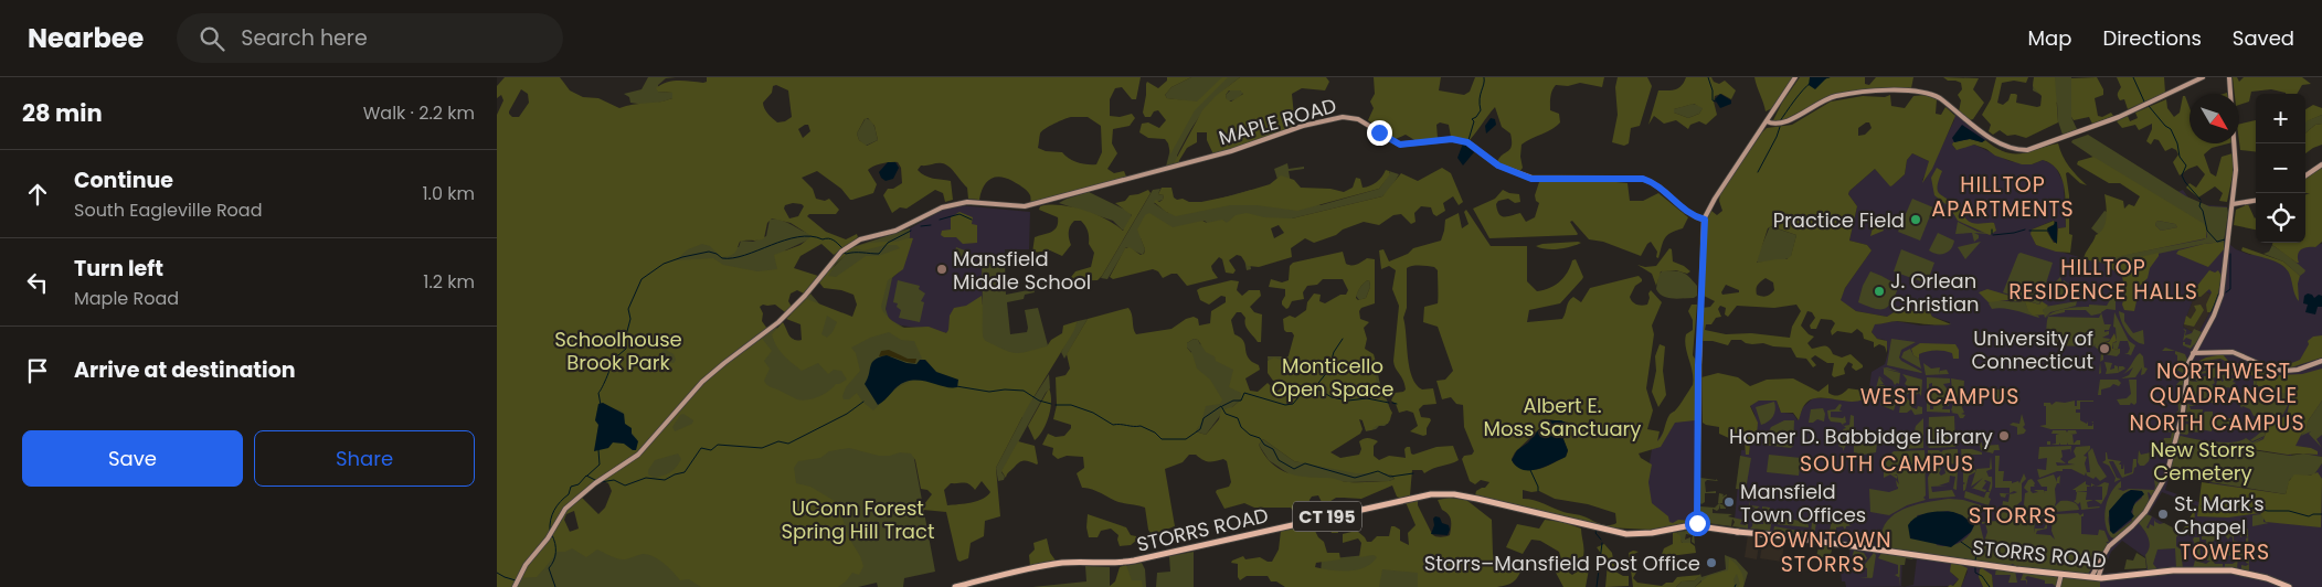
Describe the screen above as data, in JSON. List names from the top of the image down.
{
  "streets": {
    "main road": ["CT 195", "STORRS ROAD"],
    "street": ["MAPLE ROAD"]
  },
  "districts": [
    "HILLTOP APARTMENTS",
    "HILLTOP RESIDENCE HALLS",
    "NORTHWEST QUADRANGLE",
    "WEST CAMPUS",
    "NORTH CAMPUS",
    "SOUTH CAMPUS",
    "STORRS",
    "DOWNTOWN STORRS",
    "TOWERS"
  ],
  "parks": [
    "Schoolhouse Brook Park",
    "Monticello Open Space",
    "Albert E. Moss Sanctuary",
    "New Storrs Cemetery",
    "UConn Forest Spring Hill Tract"
  ],
  "places": [
    "Practice Field",
    "Mansfield Middle School",
    "J. Orlean Christian",
    "University of Connecticut",
    "Homer D. Babbidge Library",
    "Mansfield Town Offices",
    "St. Mark's Chapel",
    "Storrs–Mansfield Post Office"
  ],
  "north": "bottom right",
  "page": {
    "header": "Nearbee",
    "search": "Search here",
    "nav": ["Map", "Directions", "Saved"],
    "heading": ["28 min", "Walk · 2.2 km"],
    "map_buttons": ["+", "−"],
    "list": [
      ["Continue", "South Eagleville Road", "1.0 km"],
      ["Turn left", "Maple Road", "1.2 km"],
      "Arrive at destination"
    ],
    "buttons": ["Save", "Share"]
  }
}
